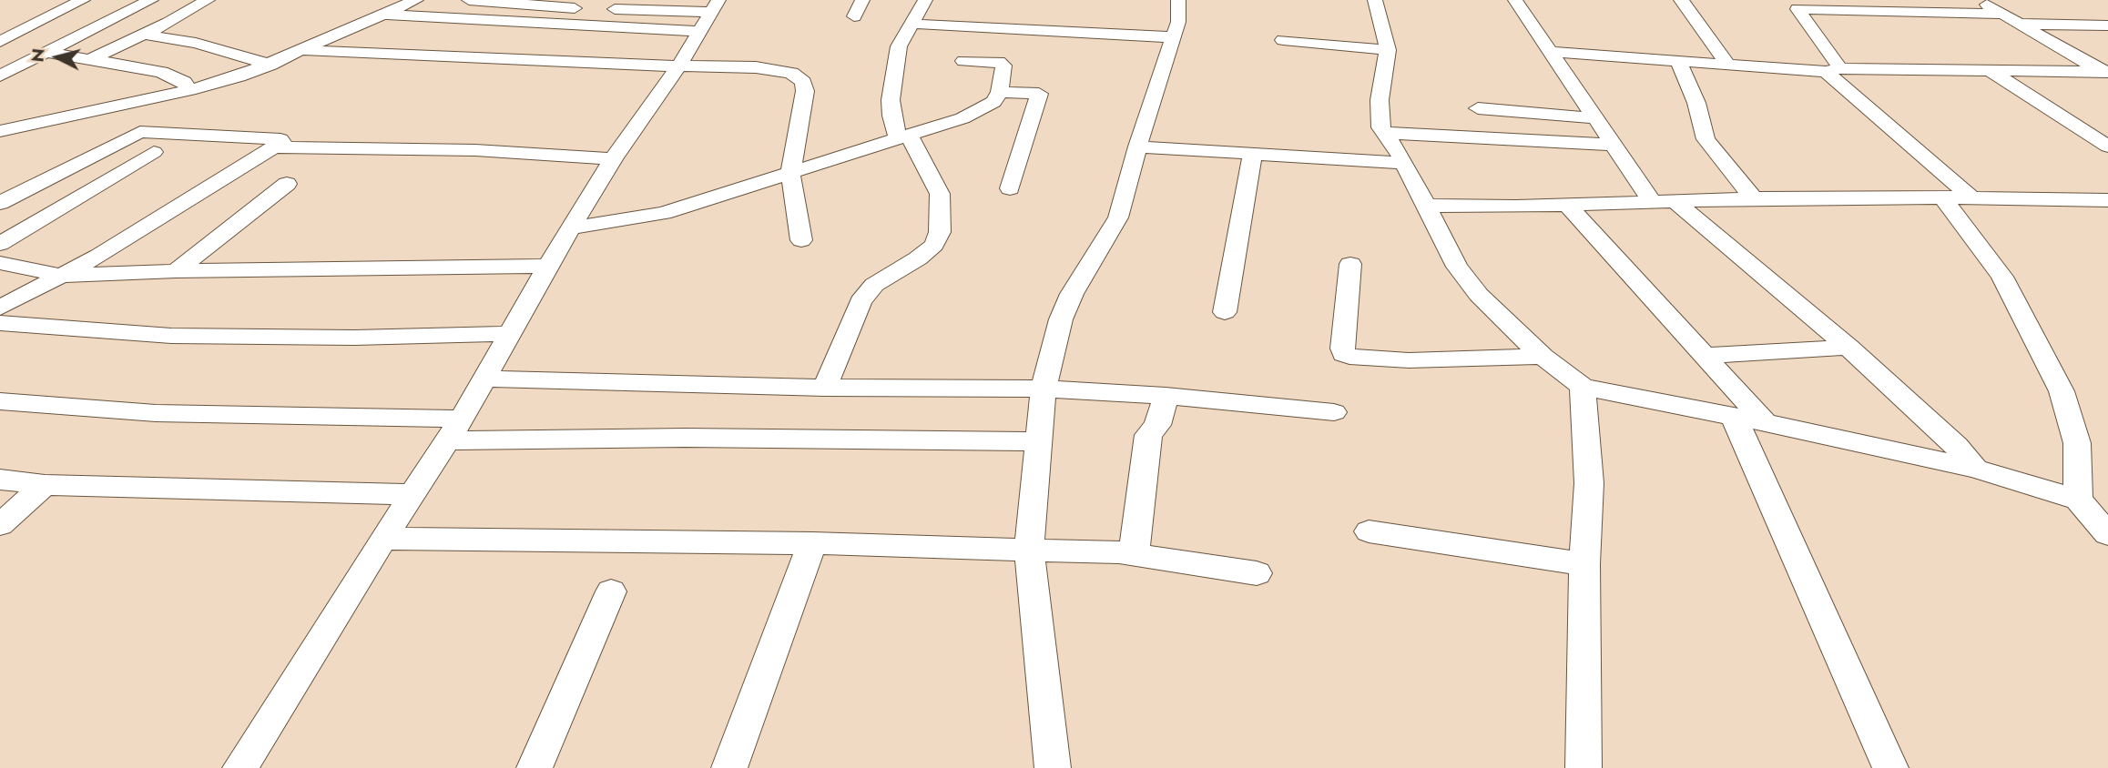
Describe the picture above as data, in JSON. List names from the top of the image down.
{
  "north": "left"
}
